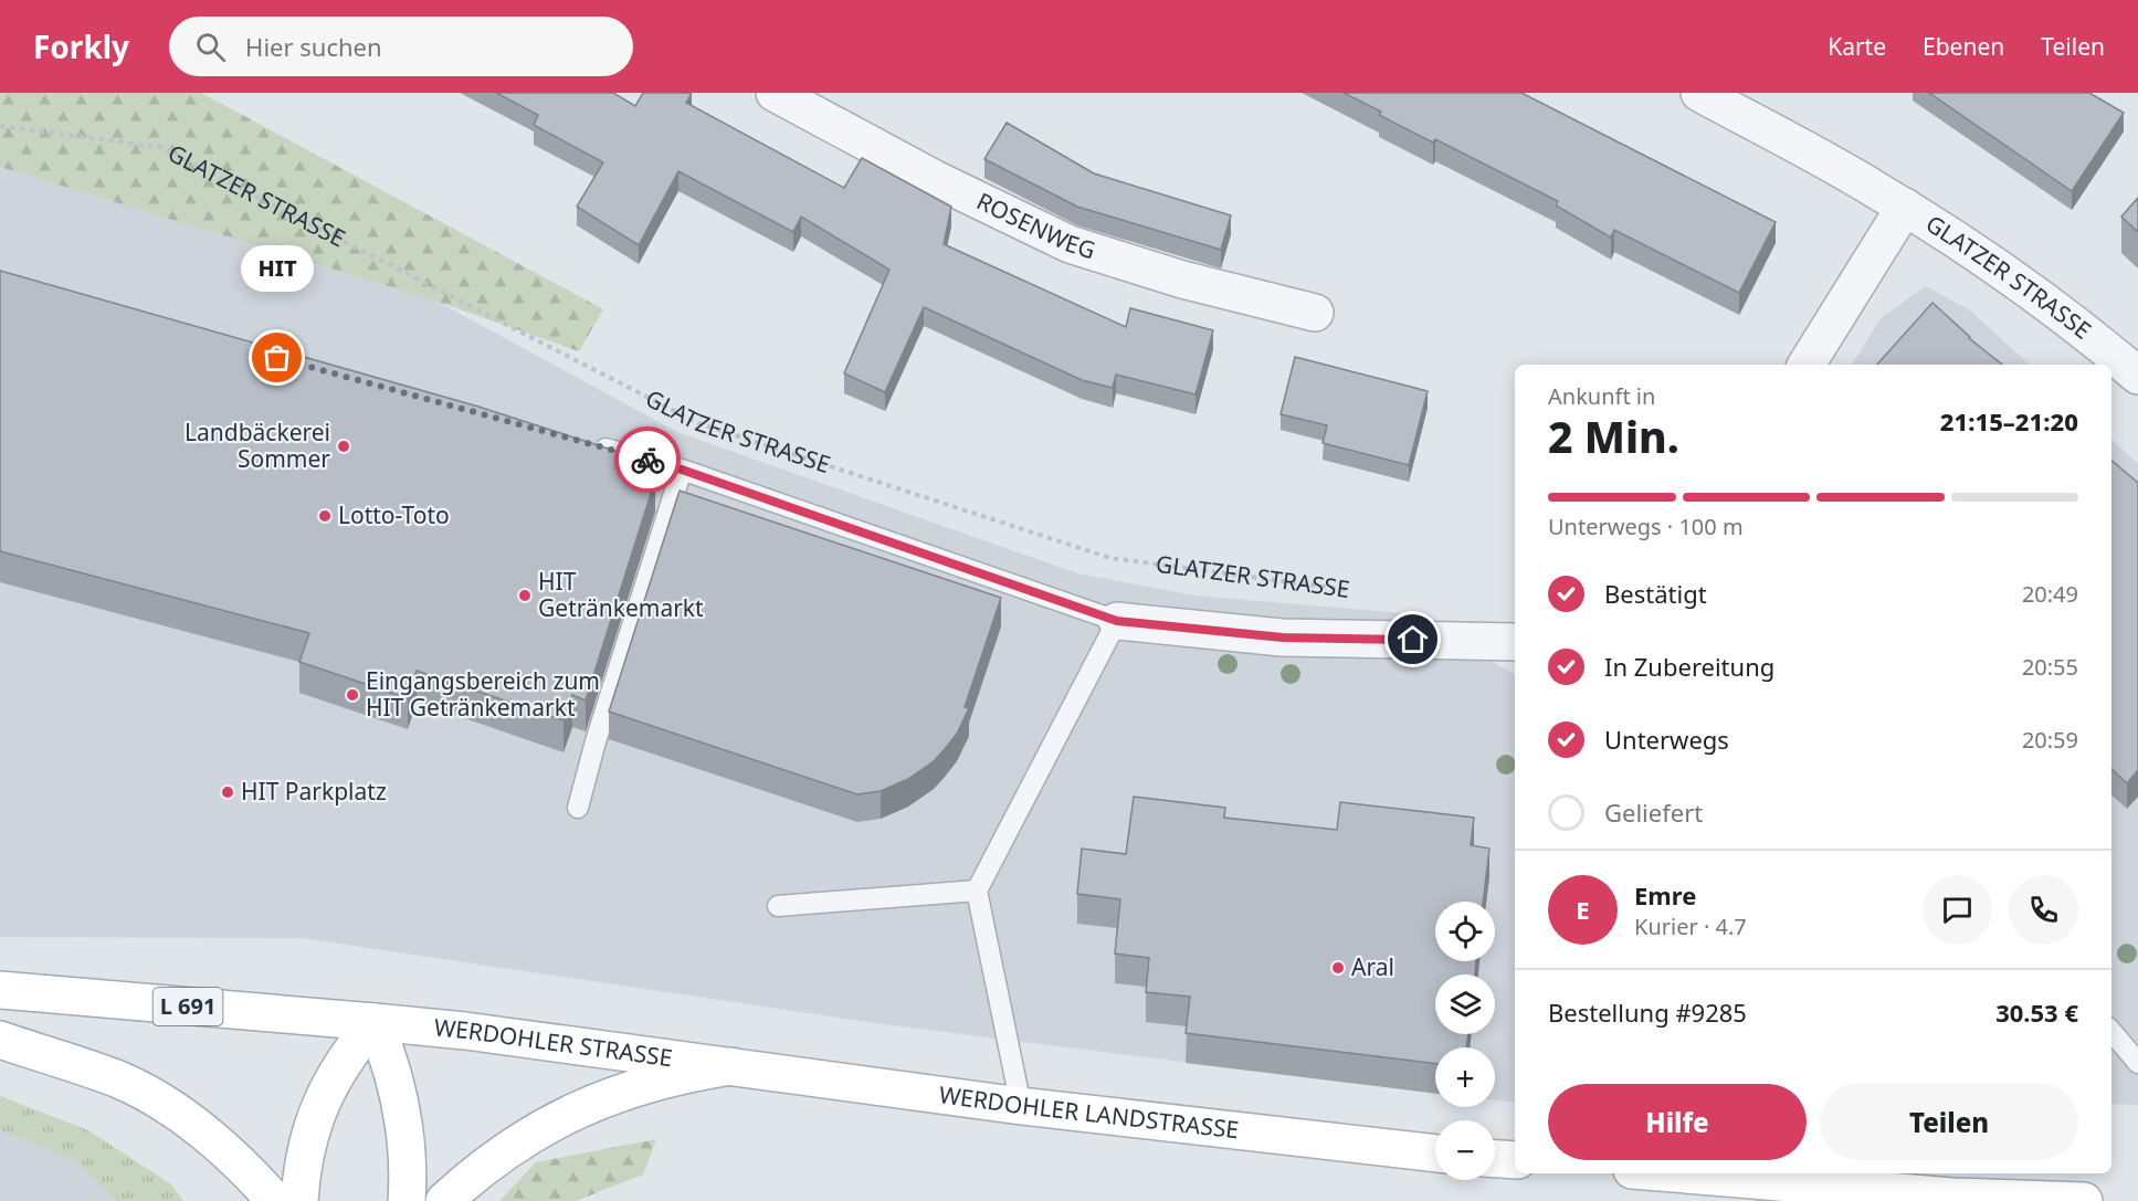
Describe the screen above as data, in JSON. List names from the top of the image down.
{
  "streets": {
    "main road": ["L 691", "WERDOHLER STRASSE", "WERDOHLER LANDSTRASSE"],
    "street": ["GLATZER STRASSE", "ROSENWEG"]
  },
  "crossings": [
    ["L 691", "WERDOHLER STRASSE"],
    ["L 691", "WERDOHLER LANDSTRASSE"],
    ["WERDOHLER STRASSE", "WERDOHLER LANDSTRASSE"]
  ],
  "places": [
    "HIT",
    "Landbäckerei Sommer",
    "Lotto-Toto",
    "HIT Getränkemarkt",
    "Eingangsbereich zum HIT Getränkemarkt",
    "HIT Parkplatz",
    "Aral"
  ],
  "page": {
    "header": "Forkly",
    "search": "Hier suchen",
    "nav": ["Karte", "Ebenen", "Teilen"],
    "bubble": "HIT",
    "heading": ["2 Min.", "Ankunft in", "21:15–21:20"],
    "panel": [
      "Emre",
      "Kurier · 4.7",
      "Bestellung #9285",
      "30.53 €"
    ],
    "bar": "Unterwegs · 100 m",
    "list": [
      ["Bestätigt", "20:49"],
      ["In Zubereitung", "20:55"],
      ["Unterwegs", "20:59"],
      "Geliefert"
    ],
    "round": "E",
    "map_buttons": ["+", "−"],
    "buttons": ["Hilfe", "Teilen"]
  }
}
